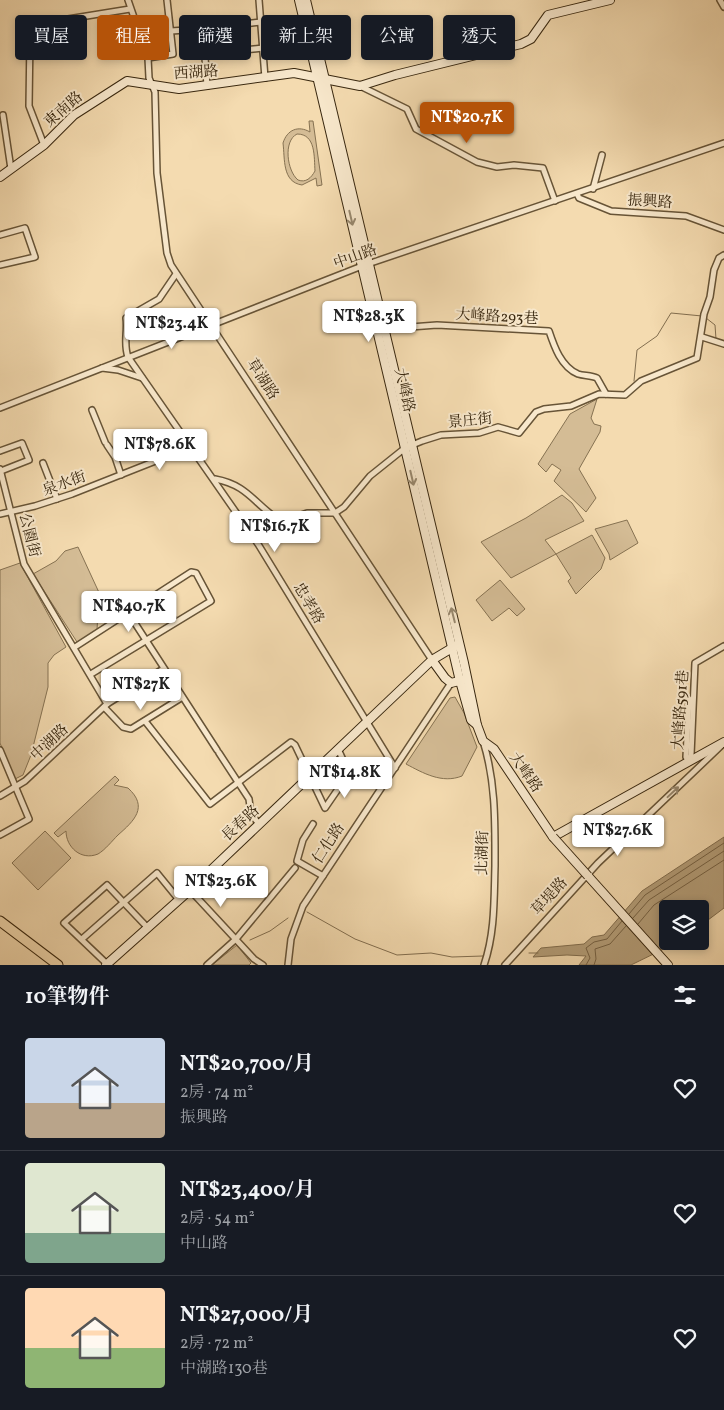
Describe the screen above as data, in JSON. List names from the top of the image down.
{
  "streets": {
    "street": [
      "西湖路",
      "東南路",
      "振興路",
      "中山路",
      "大峰路293巷",
      "草湖路",
      "大峰路",
      "景庄街",
      "泉水街",
      "公園街",
      "忠孝路",
      "大峰路591巷",
      "中湖路",
      "長春路",
      "仁化路",
      "北湖街",
      "草堤路"
    ]
  },
  "crossings": [
    ["西湖路", "東南路"],
    ["西湖路", "草湖路"],
    ["西湖路", "大峰路"],
    ["東南路", "草湖路"],
    ["振興路", "中山路"],
    ["中山路", "草湖路"],
    ["中山路", "大峰路"],
    ["中山路", "忠孝路"],
    ["大峰路293巷", "大峰路"],
    ["大峰路293巷", "景庄街"],
    ["草湖路", "景庄街"],
    ["草湖路", "長春路"],
    ["草湖路", "仁化路"],
    ["大峰路", "景庄街"],
    ["大峰路", "長春路"],
    ["大峰路", "北湖街"],
    ["大峰路", "草堤路"],
    ["泉水街", "公園街"],
    ["泉水街", "忠孝路"],
    ["公園街", "中湖路"],
    ["忠孝路", "長春路"],
    ["忠孝路", "仁化路"],
    ["大峰路591巷", "草堤路"]
  ],
  "page": {
    "chip": [
      "買屋",
      "租屋",
      "篩選",
      "新上架",
      "公寓",
      "透天"
    ],
    "price": [
      "NT$20.7K",
      "NT$28.3K",
      "NT$23.4K",
      "NT$78.6K",
      "NT$16.7K",
      "NT$40.7K",
      "NT$27K",
      "NT$14.8K",
      "NT$27.6K",
      "NT$23.6K"
    ],
    "heading": "10筆物件",
    "list": [
      {
        "name": "NT$20,700/月",
        "note": "2房 · 74 m² · 振興路"
      },
      {
        "name": "NT$23,400/月",
        "note": "2房 · 54 m² · 中山路"
      },
      {
        "name": "NT$27,000/月",
        "note": "2房 · 72 m² · 中湖路130巷"
      }
    ]
  }
}
